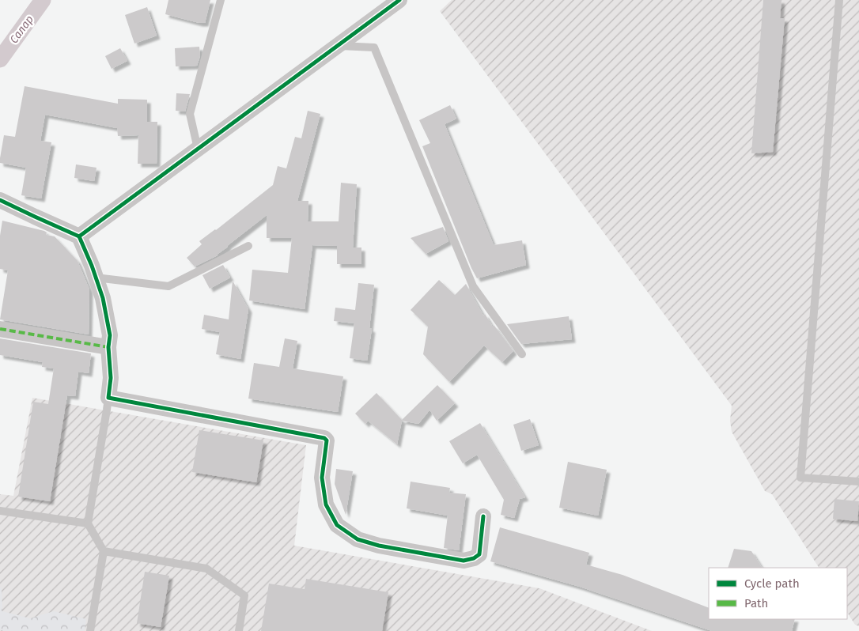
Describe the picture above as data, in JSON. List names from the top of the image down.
{
  "water": ["Салар"],
  "legend": ["Cycle path", "Path"]
}
